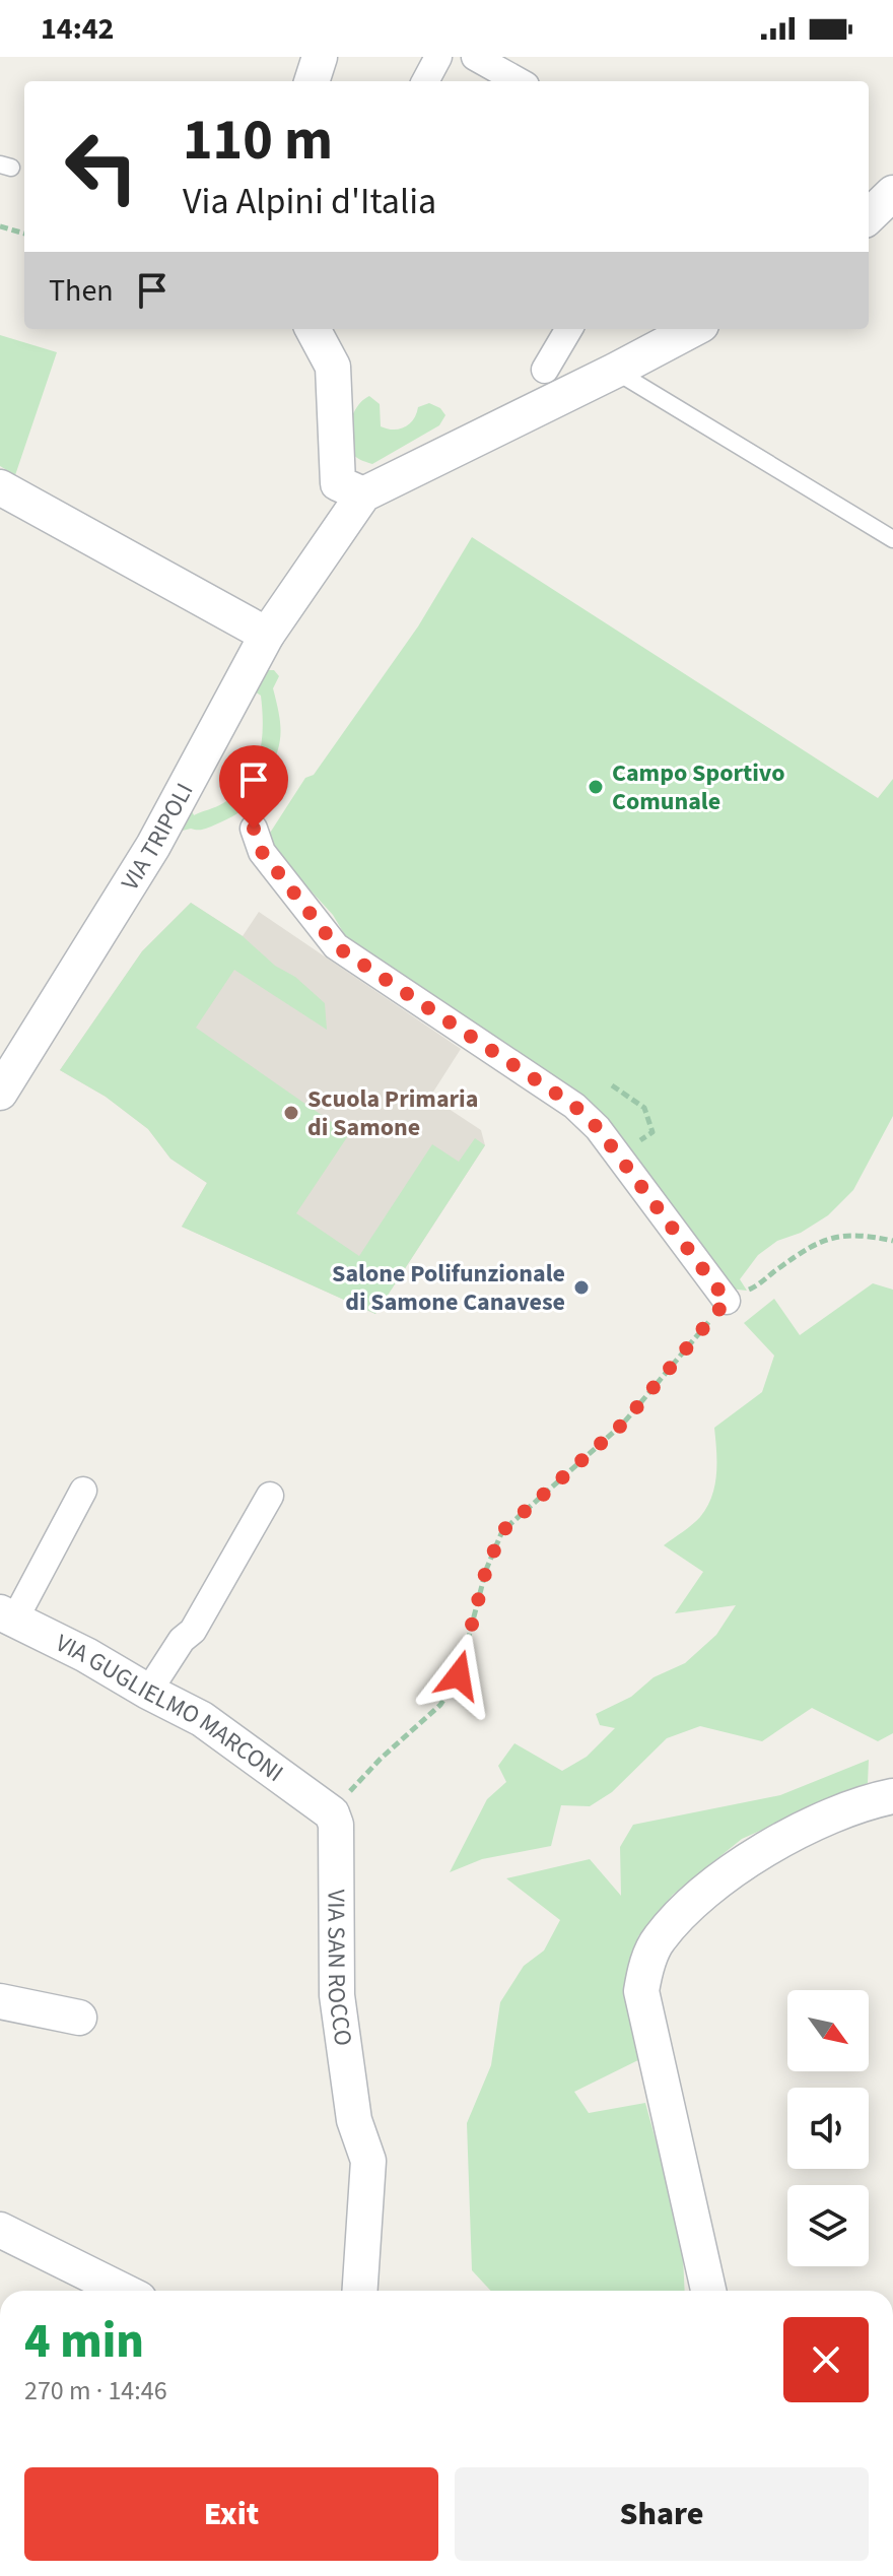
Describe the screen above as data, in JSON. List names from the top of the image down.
{
  "streets": {
    "street": ["VIA TRIPOLI", "VIA GUGLIELMO MARCONI", "VIA SAN ROCCO"]
  },
  "crossings": [
    ["VIA GUGLIELMO MARCONI", "VIA SAN ROCCO"]
  ],
  "places": ["Campo Sportivo Comunale", "Scuola Primaria di Samone", "Salone Polifunzionale di Samone Canavese"],
  "north": "bottom right",
  "page": {
    "status": "14:42",
    "turn": ["110 m", "Via Alpini d'Italia"],
    "then": "Then",
    "heading": ["4 min", "270 m · 14:46"],
    "buttons": ["Exit", "Share"]
  }
}
